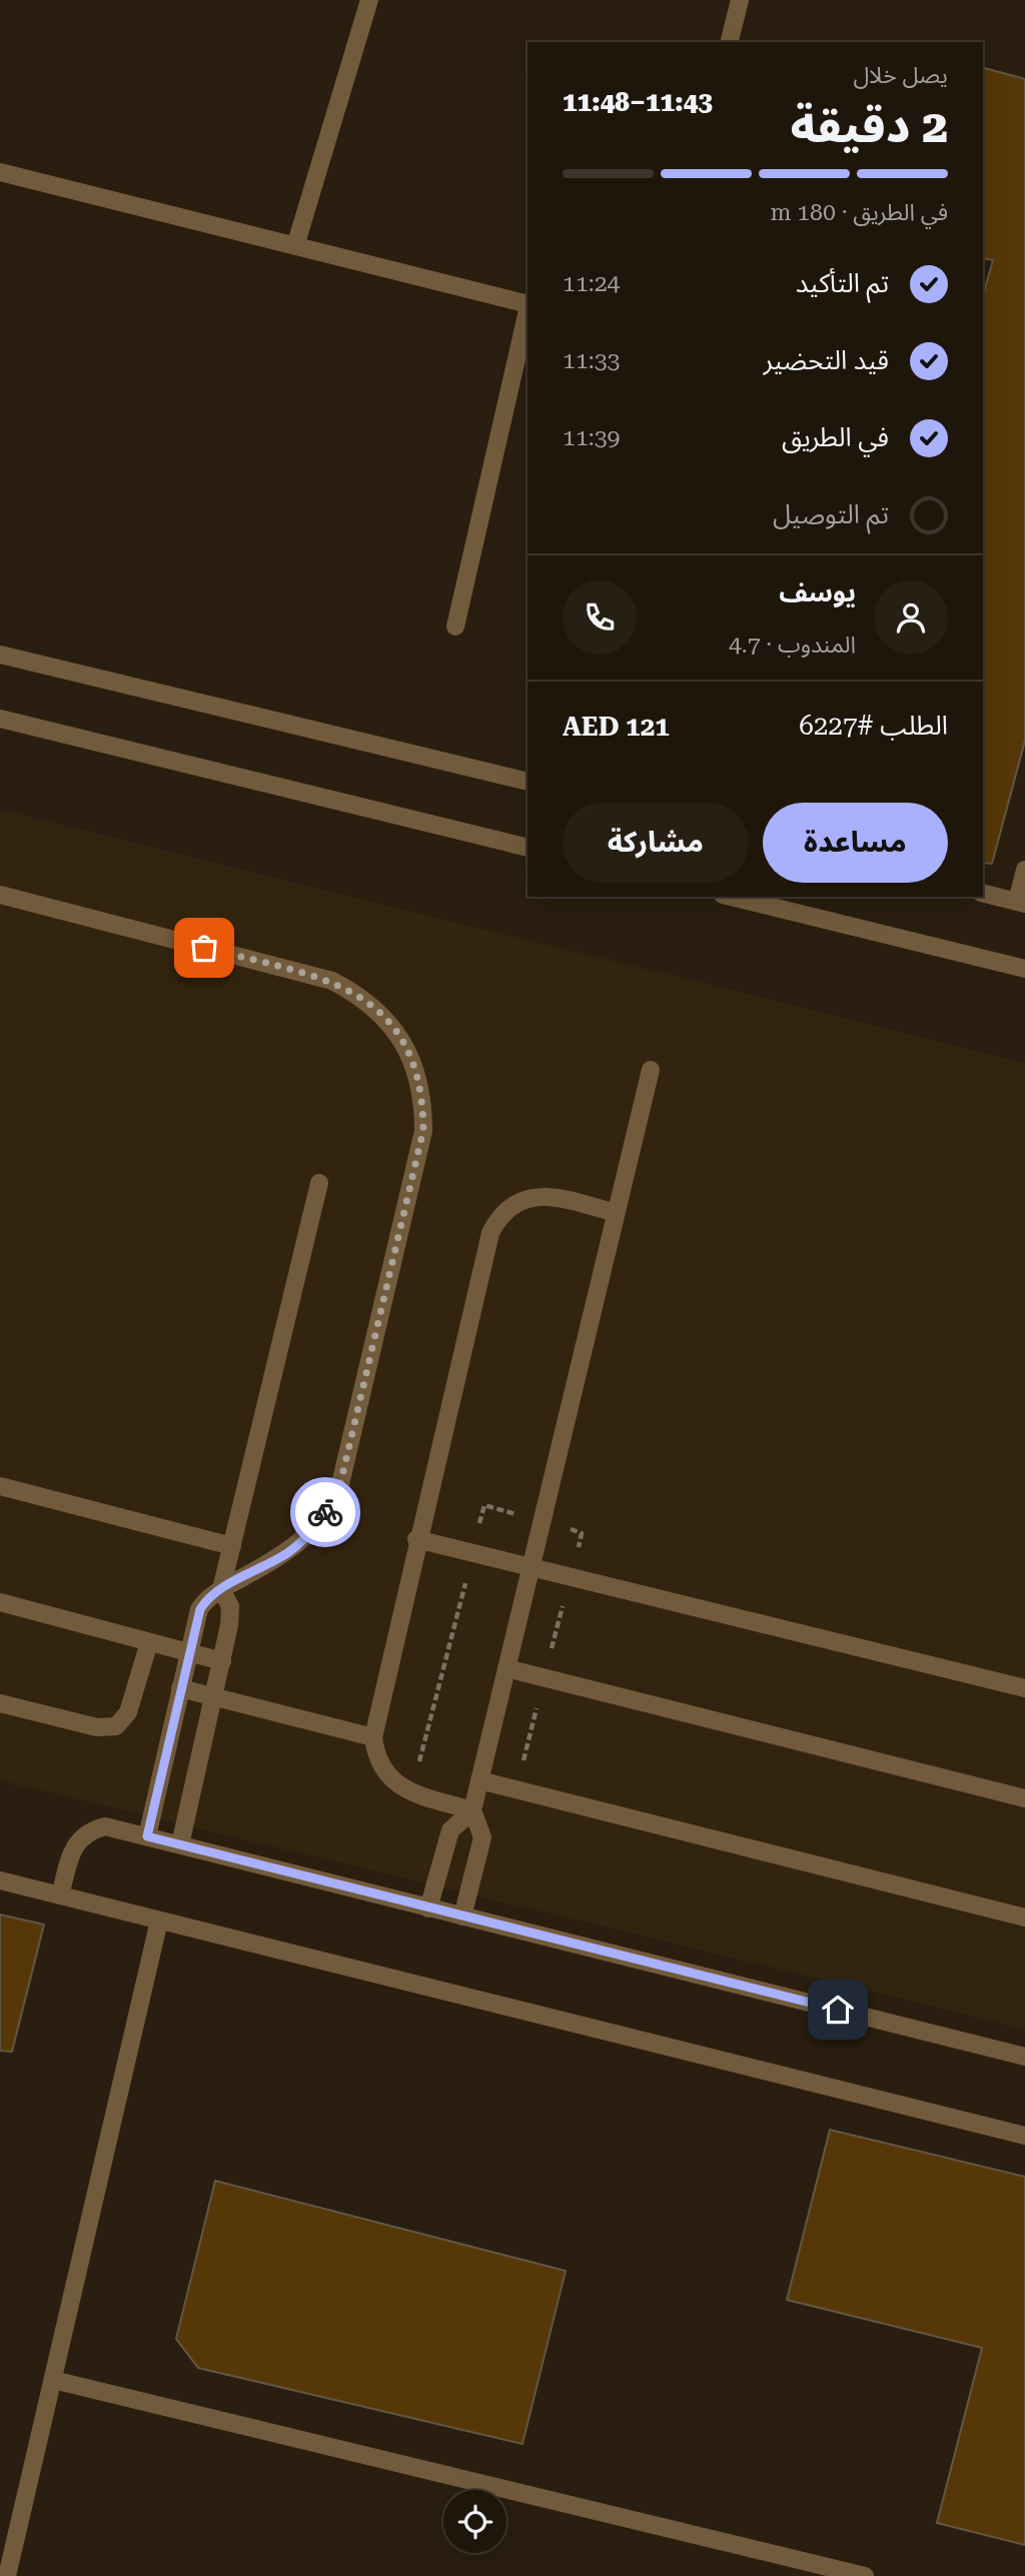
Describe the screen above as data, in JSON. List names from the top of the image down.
{
  "page": {
    "heading": ["2 دقيقة", "يصل خلال", "11:43–11:48"],
    "panel": [
      "يوسف",
      "المندوب · 4.7",
      "الطلب #6227",
      "AED 121"
    ],
    "bar": "في الطريق · 180 m",
    "list": [
      ["تم التأكيد", "11:24"],
      ["قيد التحضير", "11:33"],
      ["في الطريق", "11:39"],
      "تم التوصيل"
    ],
    "buttons": ["مساعدة", "مشاركة"]
  }
}
